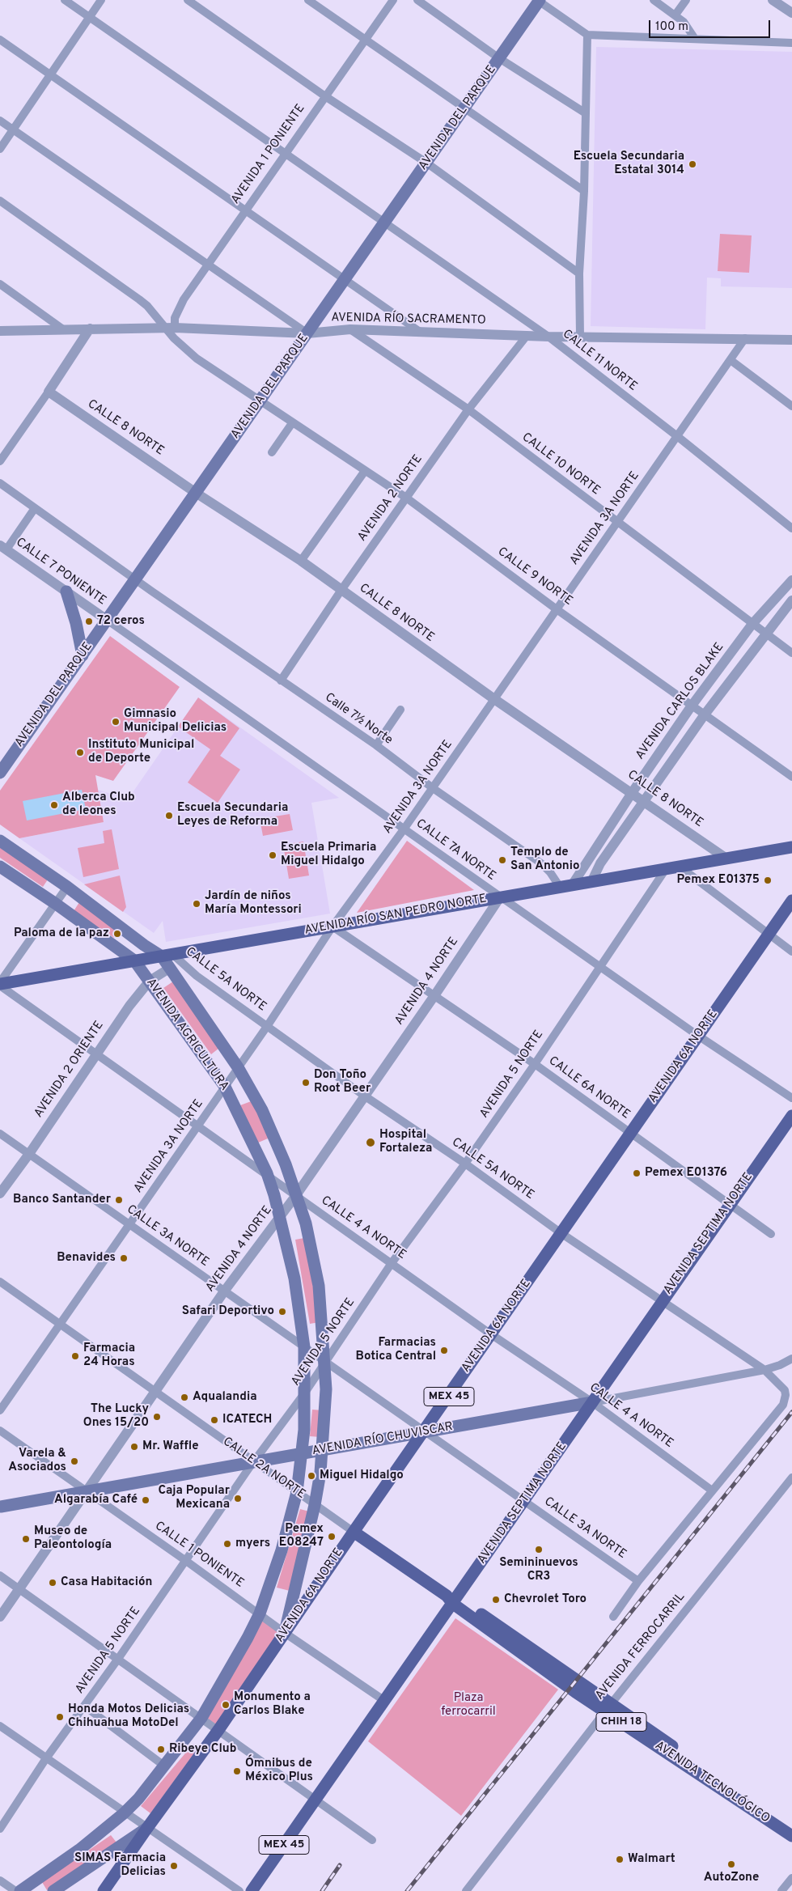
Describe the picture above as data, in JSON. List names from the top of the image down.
{
  "streets": {
    "main road": [
      "AVENIDA DEL PARQUE",
      "AVENIDA RÍO SAN PEDRO NORTE",
      "AVENIDA AGRICULTURA",
      "AVENIDA 6A NORTE",
      "AVENIDA SEPTIMA NORTE",
      "MEX 45",
      "AVENIDA RÍO CHUVISCAR",
      "CALLE 2A NORTE",
      "CHIH 18",
      "AVENIDA TECNOLÓGICO"
    ],
    "street": [
      "AVENIDA 1 PONIENTE",
      "AVENIDA RÍO SACRAMENTO",
      "CALLE 11 NORTE",
      "CALLE 8 NORTE",
      "CALLE 10 NORTE",
      "AVENIDA 2 NORTE",
      "AVENIDA 3A NORTE",
      "CALLE 7 PONIENTE",
      "CALLE 9 NORTE",
      "AVENIDA CARLOS BLAKE",
      "Calle 7½ Norte",
      "CALLE 7A NORTE",
      "CALLE 5A NORTE",
      "AVENIDA 4 NORTE",
      "AVENIDA 2 ORIENTE",
      "AVENIDA 5 NORTE",
      "CALLE 6A NORTE",
      "CALLE 4 A NORTE",
      "CALLE 3A NORTE",
      "CALLE 1 PONIENTE",
      "AVENIDA FERROCARRIL"
    ]
  },
  "crossings": [
    ["AVENIDA DEL PARQUE", "AVENIDA RÍO SACRAMENTO"],
    ["AVENIDA DEL PARQUE", "CALLE 11 NORTE"],
    ["AVENIDA DEL PARQUE", "CALLE 8 NORTE"],
    ["AVENIDA DEL PARQUE", "CALLE 7 PONIENTE"],
    ["AVENIDA DEL PARQUE", "CALLE 9 NORTE"],
    ["AVENIDA DEL PARQUE", "Calle 7½ Norte"],
    ["AVENIDA DEL PARQUE", "CALLE 7A NORTE"],
    ["AVENIDA 1 PONIENTE", "AVENIDA RÍO SACRAMENTO"],
    ["AVENIDA 1 PONIENTE", "CALLE 11 NORTE"],
    ["AVENIDA 1 PONIENTE", "CALLE 9 NORTE"],
    ["AVENIDA RÍO SACRAMENTO", "CALLE 11 NORTE"],
    ["AVENIDA RÍO SACRAMENTO", "CALLE 10 NORTE"],
    ["AVENIDA RÍO SACRAMENTO", "AVENIDA 2 NORTE"],
    ["AVENIDA RÍO SACRAMENTO", "AVENIDA 3A NORTE"],
    ["AVENIDA RÍO SACRAMENTO", "CALLE 9 NORTE"],
    ["CALLE 11 NORTE", "AVENIDA 3A NORTE"],
    ["CALLE 8 NORTE", "AVENIDA 2 NORTE"],
    ["CALLE 8 NORTE", "AVENIDA 3A NORTE"],
    ["CALLE 8 NORTE", "AVENIDA CARLOS BLAKE"],
    ["CALLE 8 NORTE", "AVENIDA RÍO SAN PEDRO NORTE"],
    ["CALLE 10 NORTE", "AVENIDA 2 NORTE"],
    ["CALLE 10 NORTE", "AVENIDA 3A NORTE"],
    ["CALLE 10 NORTE", "AVENIDA CARLOS BLAKE"],
    ["AVENIDA 2 NORTE", "CALLE 9 NORTE"],
    ["AVENIDA 2 NORTE", "Calle 7½ Norte"],
    ["AVENIDA 3A NORTE", "CALLE 9 NORTE"],
    ["AVENIDA 3A NORTE", "Calle 7½ Norte"],
    ["AVENIDA 3A NORTE", "CALLE 7A NORTE"],
    ["AVENIDA 3A NORTE", "AVENIDA RÍO SAN PEDRO NORTE"],
    ["AVENIDA 3A NORTE", "CALLE 5A NORTE"],
    ["AVENIDA 3A NORTE", "AVENIDA AGRICULTURA"],
    ["AVENIDA 3A NORTE", "CALLE 6A NORTE"],
    ["AVENIDA 3A NORTE", "CALLE 4 A NORTE"],
    ["AVENIDA 3A NORTE", "CALLE 3A NORTE"],
    ["AVENIDA 3A NORTE", "CALLE 2A NORTE"],
    ["CALLE 7 PONIENTE", "CALLE 7A NORTE"],
    ["CALLE 9 NORTE", "AVENIDA CARLOS BLAKE"],
    ["AVENIDA CARLOS BLAKE", "Calle 7½ Norte"],
    ["AVENIDA CARLOS BLAKE", "AVENIDA RÍO SAN PEDRO NORTE"],
    ["Calle 7½ Norte", "AVENIDA RÍO SAN PEDRO NORTE"],
    ["CALLE 7A NORTE", "AVENIDA RÍO SAN PEDRO NORTE"],
    ["CALLE 7A NORTE", "AVENIDA 4 NORTE"],
    ["CALLE 7A NORTE", "AVENIDA 6A NORTE"],
    ["CALLE 7A NORTE", "AVENIDA 5 NORTE"],
    ["AVENIDA RÍO SAN PEDRO NORTE", "CALLE 5A NORTE"],
    ["AVENIDA RÍO SAN PEDRO NORTE", "AVENIDA 4 NORTE"],
    ["AVENIDA RÍO SAN PEDRO NORTE", "AVENIDA AGRICULTURA"],
    ["AVENIDA RÍO SAN PEDRO NORTE", "AVENIDA 5 NORTE"],
    ["AVENIDA RÍO SAN PEDRO NORTE", "CALLE 6A NORTE"],
    ["AVENIDA RÍO SAN PEDRO NORTE", "CALLE 4 A NORTE"],
    ["CALLE 5A NORTE", "AVENIDA 4 NORTE"],
    ["CALLE 5A NORTE", "AVENIDA AGRICULTURA"],
    ["CALLE 5A NORTE", "AVENIDA 6A NORTE"],
    ["CALLE 5A NORTE", "AVENIDA 5 NORTE"],
    ["CALLE 5A NORTE", "CALLE 4 A NORTE"],
    ["CALLE 5A NORTE", "AVENIDA SEPTIMA NORTE"],
    ["CALLE 5A NORTE", "AVENIDA RÍO CHUVISCAR"],
    ["AVENIDA 4 NORTE", "AVENIDA AGRICULTURA"],
    ["AVENIDA 4 NORTE", "CALLE 6A NORTE"],
    ["AVENIDA 4 NORTE", "CALLE 4 A NORTE"],
    ["AVENIDA 4 NORTE", "CALLE 3A NORTE"],
    ["AVENIDA 4 NORTE", "AVENIDA RÍO CHUVISCAR"],
    ["AVENIDA 4 NORTE", "CALLE 2A NORTE"],
    ["AVENIDA 4 NORTE", "CALLE 1 PONIENTE"],
    ["AVENIDA AGRICULTURA", "AVENIDA 6A NORTE"],
    ["AVENIDA AGRICULTURA", "AVENIDA 2 ORIENTE"],
    ["AVENIDA AGRICULTURA", "AVENIDA 5 NORTE"],
    ["AVENIDA AGRICULTURA", "CALLE 4 A NORTE"],
    ["AVENIDA AGRICULTURA", "CALLE 3A NORTE"],
    ["AVENIDA AGRICULTURA", "AVENIDA RÍO CHUVISCAR"],
    ["AVENIDA AGRICULTURA", "CALLE 2A NORTE"],
    ["AVENIDA AGRICULTURA", "CALLE 1 PONIENTE"],
    ["AVENIDA 6A NORTE", "CALLE 6A NORTE"],
    ["AVENIDA 6A NORTE", "CALLE 4 A NORTE"],
    ["AVENIDA 6A NORTE", "CALLE 3A NORTE"],
    ["AVENIDA 6A NORTE", "AVENIDA RÍO CHUVISCAR"],
    ["AVENIDA 6A NORTE", "CALLE 2A NORTE"],
    ["AVENIDA 6A NORTE", "CALLE 1 PONIENTE"],
    ["AVENIDA 2 ORIENTE", "CALLE 4 A NORTE"],
    ["AVENIDA 2 ORIENTE", "CALLE 3A NORTE"],
    ["AVENIDA 5 NORTE", "CALLE 6A NORTE"],
    ["AVENIDA 5 NORTE", "CALLE 4 A NORTE"],
    ["AVENIDA 5 NORTE", "CALLE 3A NORTE"],
    ["AVENIDA 5 NORTE", "AVENIDA RÍO CHUVISCAR"],
    ["AVENIDA 5 NORTE", "CALLE 2A NORTE"],
    ["AVENIDA 5 NORTE", "CALLE 1 PONIENTE"],
    ["CALLE 6A NORTE", "AVENIDA SEPTIMA NORTE"],
    ["CALLE 4 A NORTE", "AVENIDA SEPTIMA NORTE"],
    ["CALLE 4 A NORTE", "AVENIDA RÍO CHUVISCAR"],
    ["AVENIDA SEPTIMA NORTE", "CALLE 3A NORTE"],
    ["AVENIDA SEPTIMA NORTE", "AVENIDA RÍO CHUVISCAR"],
    ["AVENIDA SEPTIMA NORTE", "CALLE 2A NORTE"],
    ["AVENIDA SEPTIMA NORTE", "CALLE 1 PONIENTE"],
    ["AVENIDA SEPTIMA NORTE", "AVENIDA TECNOLÓGICO"],
    ["CALLE 3A NORTE", "AVENIDA RÍO CHUVISCAR"],
    ["AVENIDA RÍO CHUVISCAR", "CALLE 2A NORTE"],
    ["AVENIDA RÍO CHUVISCAR", "CALLE 1 PONIENTE"],
    ["CALLE 2A NORTE", "AVENIDA TECNOLÓGICO"],
    ["AVENIDA FERROCARRIL", "AVENIDA TECNOLÓGICO"]
  ],
  "parks": ["Plaza ferrocarril"],
  "places": [
    "Escuela Secundaria Estatal 3014",
    "72 ceros",
    "Gimnasio Municipal Delicias",
    "Instituto Municipal de Deporte",
    "Alberca Club de leones",
    "Escuela Secundaria Leyes de Reforma",
    "Escuela Primaria Miguel Hidalgo",
    "Templo de San Antonio",
    "Pemex E01375",
    "Jardín de niños María Montessori",
    "Paloma de la paz",
    "Don Toño Root Beer",
    "Hospital Fortaleza",
    "Pemex E01376",
    "Banco Santander",
    "Benavides",
    "Safari Deportivo",
    "Farmacias Botica Central",
    "Farmacia 24 Horas",
    "Aqualandia",
    "The Lucky Ones 15/20",
    "ICATECH",
    "Mr. Waffle",
    "Varela & Asociados",
    "Miguel Hidalgo",
    "Caja Popular Mexicana",
    "Algarabía Café",
    "Pemex E08247",
    "Museo de Paleontología",
    "myers",
    "Semininuevos CR3",
    "Casa Habitación",
    "Chevrolet Toro",
    "Monumento a Carlos Blake",
    "Honda Motos Delicias Chihuahua MotoDel",
    "Ribeye Club",
    "Ómnibus de México Plus",
    "Walmart",
    "AutoZone",
    "SIMAS Farmacia Delicias"
  ],
  "scale_bar": "100 m"
}
